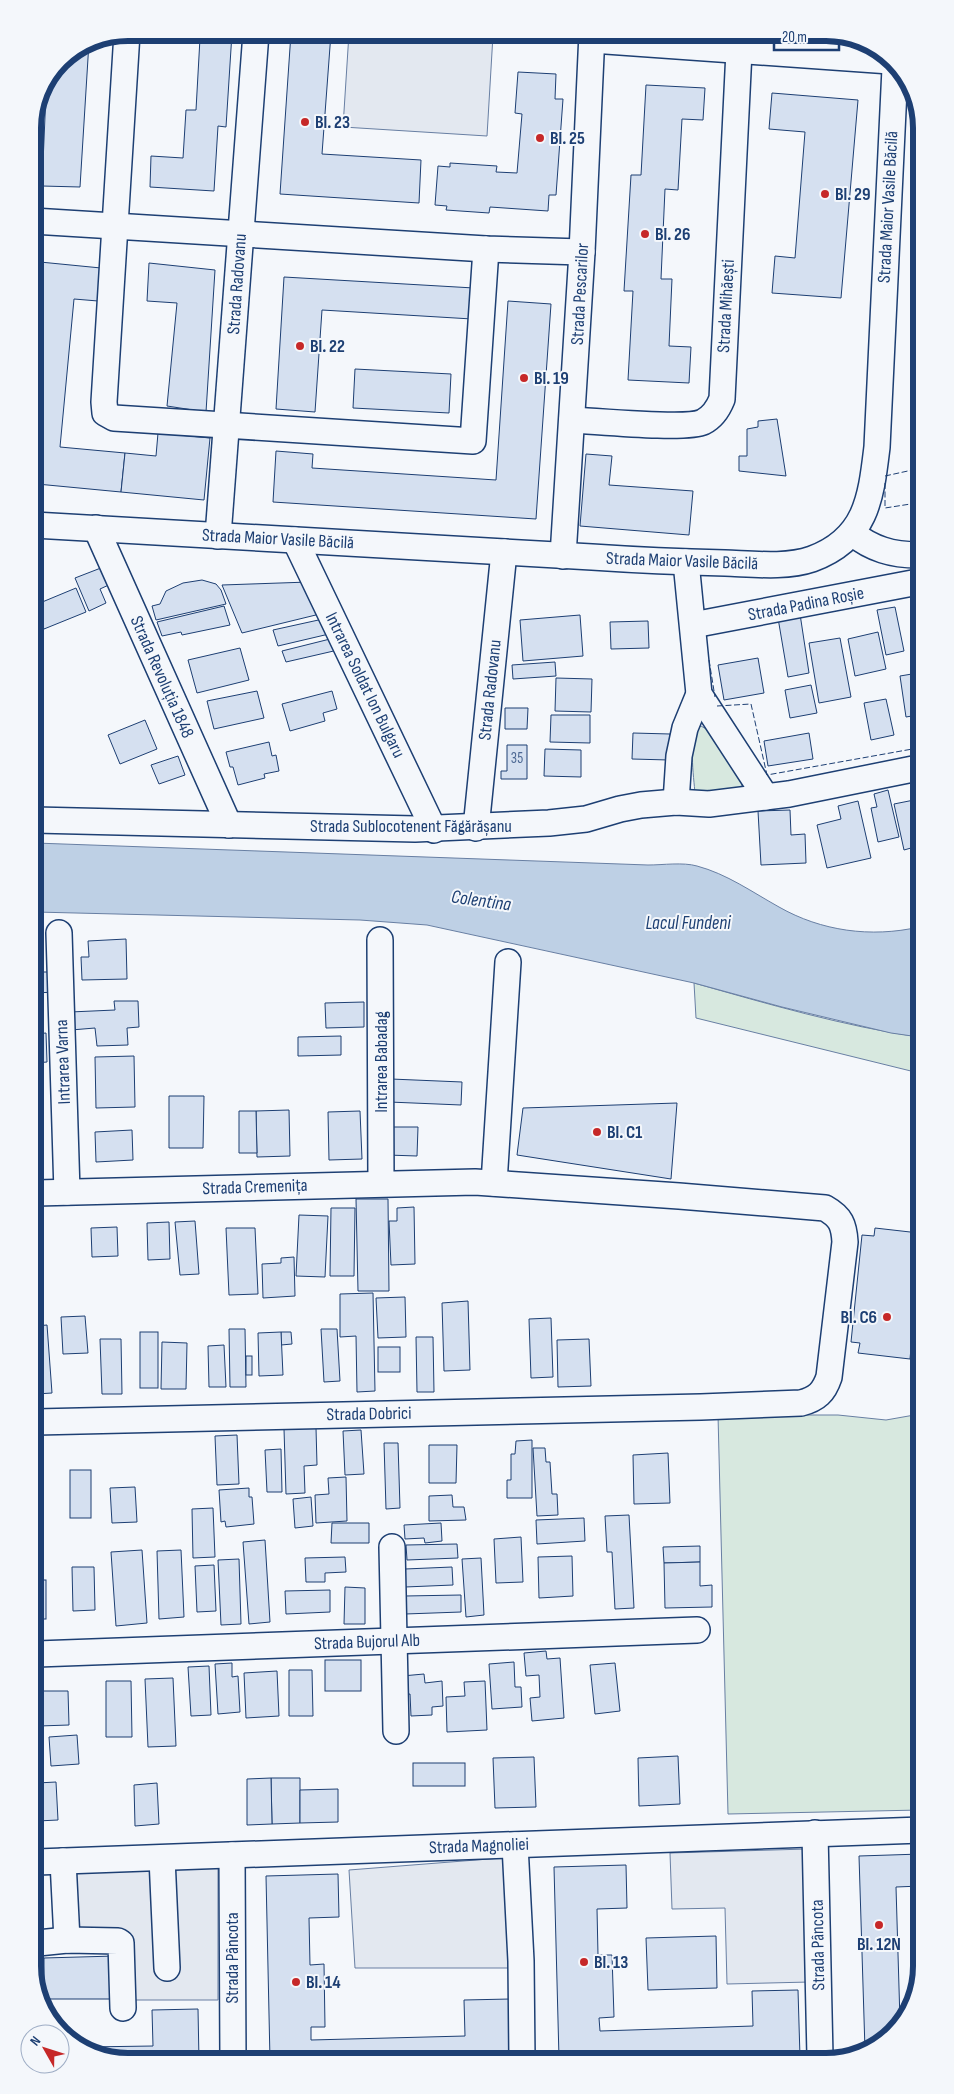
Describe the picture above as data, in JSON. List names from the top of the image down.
{
  "streets": {
    "street": [
      "Strada Maior Vasile Băcilă",
      "Strada Radovanu",
      "Strada Pescarilor",
      "Strada Mihăești",
      "Strada Padina Roșie",
      "Strada Revoluția 1848",
      "Intrarea Soldat Ion Bulgaru",
      "Strada Sublocotenent Făgărășanu",
      "Intrarea Varna",
      "Intrarea Babadag",
      "Strada Cremenița",
      "Strada Dobrici",
      "Strada Bujorul Alb",
      "Strada Magnoliei",
      "Strada Pâncota"
    ]
  },
  "crossings": [
    ["Strada Maior Vasile Băcilă", "Strada Radovanu"],
    ["Strada Maior Vasile Băcilă", "Strada Pescarilor"],
    ["Strada Maior Vasile Băcilă", "Strada Revoluția 1848"],
    ["Strada Maior Vasile Băcilă", "Intrarea Soldat Ion Bulgaru"],
    ["Strada Radovanu", "Strada Sublocotenent Făgărășanu"],
    ["Strada Pescarilor", "Strada Mihăești"],
    ["Strada Revoluția 1848", "Strada Sublocotenent Făgărășanu"],
    ["Intrarea Soldat Ion Bulgaru", "Strada Sublocotenent Făgărășanu"],
    ["Intrarea Varna", "Strada Cremenița"],
    ["Intrarea Babadag", "Strada Cremenița"],
    ["Strada Cremenița", "Strada Dobrici"],
    ["Strada Magnoliei", "Strada Pâncota"]
  ],
  "water": ["Colentina", "Lacul Fundeni"],
  "places": [
    "Bl. 23",
    "Bl. 25",
    "Bl. 29",
    "Bl. 26",
    "Bl. 22",
    "Bl. 19",
    "Bl. C1",
    "Bl. C6",
    "Bl. 12N",
    "Bl. 13",
    "Bl. 14"
  ],
  "house_numbers": ["35"],
  "scale_bar": "20 m",
  "north": "top left"
}
